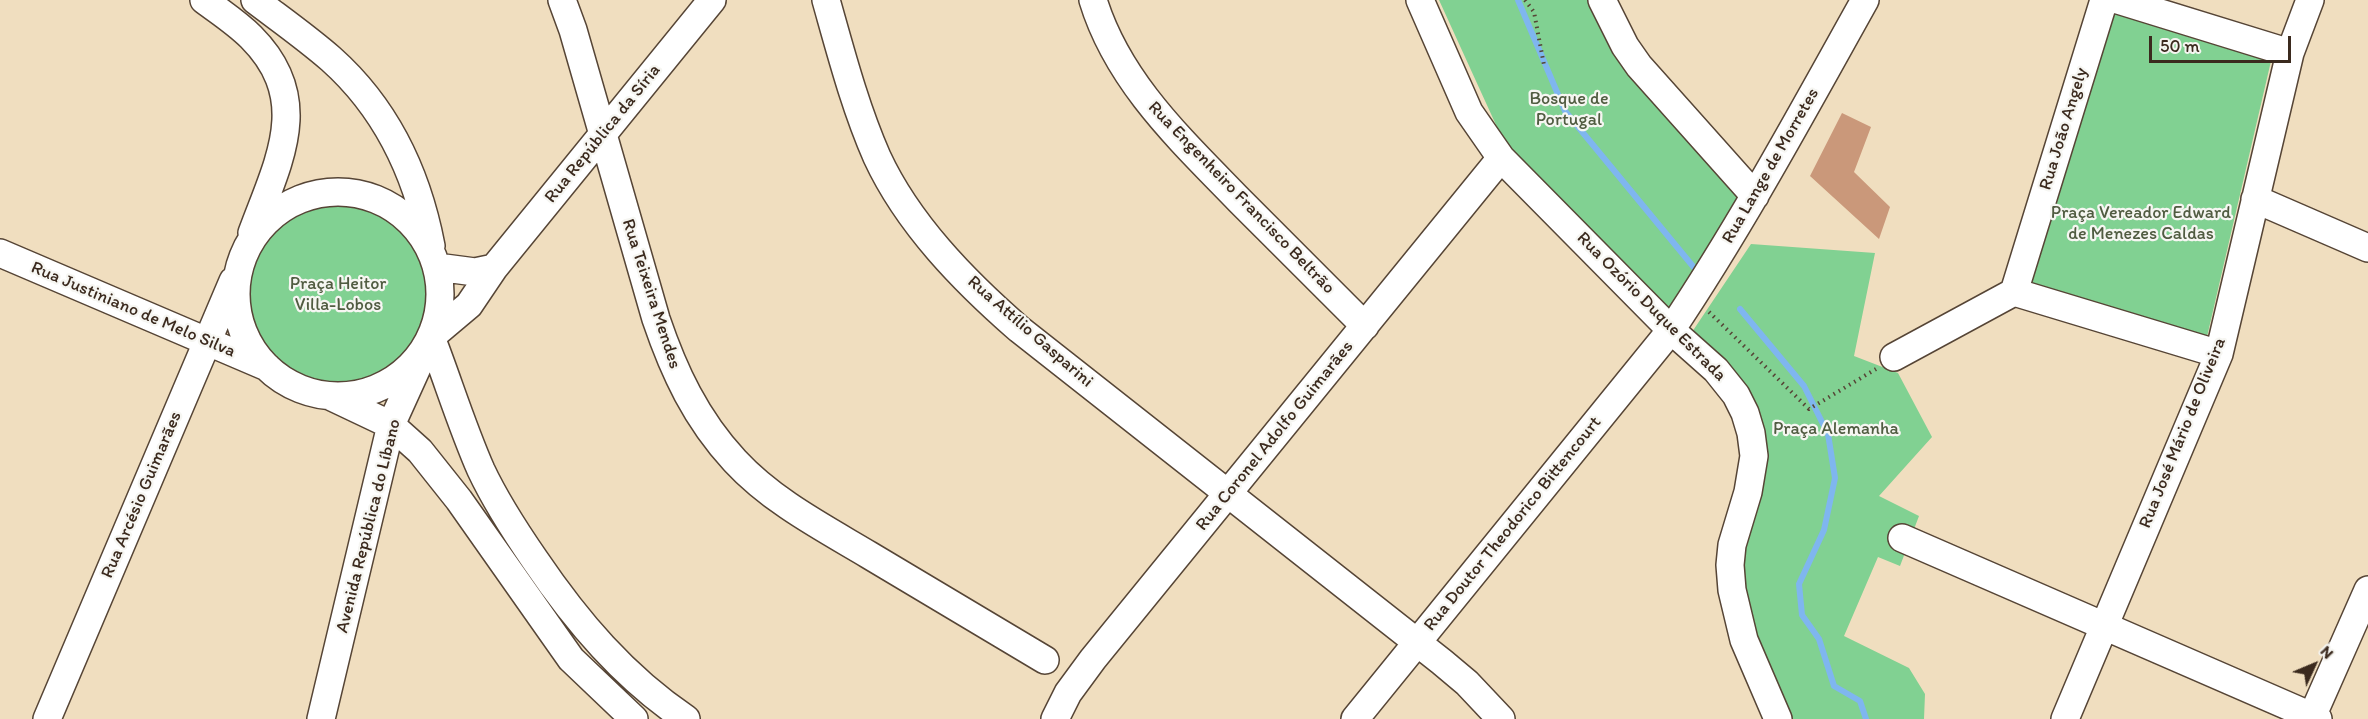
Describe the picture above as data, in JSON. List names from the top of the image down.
{
  "streets": {
    "street": [
      "Rua João Angely",
      "Rua República da Síria",
      "Rua Lange de Morretes",
      "Rua Engenheiro Francisco Beltrão",
      "Rua Teixeira Mendes",
      "Rua Ozório Duque Estrada",
      "Rua Justiniano de Melo Silva",
      "Rua Attílio Gasparini",
      "Rua José Mário de Oliveira",
      "Rua Coronel Adolfo Guimarães",
      "Rua Arcésio Guimarães",
      "Rua Doutor Theodorico Bittencourt",
      "Avenida República do Líbano"
    ]
  },
  "crossings": [
    ["Rua República da Síria", "Rua Teixeira Mendes"],
    ["Rua República da Síria", "Rua Justiniano de Melo Silva"],
    ["Rua República da Síria", "Rua Arcésio Guimarães"],
    ["Rua República da Síria", "Avenida República do Líbano"],
    ["Rua Lange de Morretes", "Rua Ozório Duque Estrada"],
    ["Rua Lange de Morretes", "Rua Doutor Theodorico Bittencourt"],
    ["Rua Engenheiro Francisco Beltrão", "Rua Coronel Adolfo Guimarães"],
    ["Rua Ozório Duque Estrada", "Rua Coronel Adolfo Guimarães"],
    ["Rua Ozório Duque Estrada", "Rua Doutor Theodorico Bittencourt"],
    ["Rua Justiniano de Melo Silva", "Rua Arcésio Guimarães"],
    ["Rua Justiniano de Melo Silva", "Avenida República do Líbano"],
    ["Rua Attílio Gasparini", "Rua Coronel Adolfo Guimarães"],
    ["Rua Attílio Gasparini", "Rua Doutor Theodorico Bittencourt"],
    ["Rua Arcésio Guimarães", "Avenida República do Líbano"]
  ],
  "parks": [
    "Bosque de Portugal",
    "Praça Vereador Edward de Menezes Caldas",
    "Praça Heitor Villa-Lobos",
    "Praça Alemanha"
  ],
  "scale_bar": "50 m",
  "north": "top right"
}
